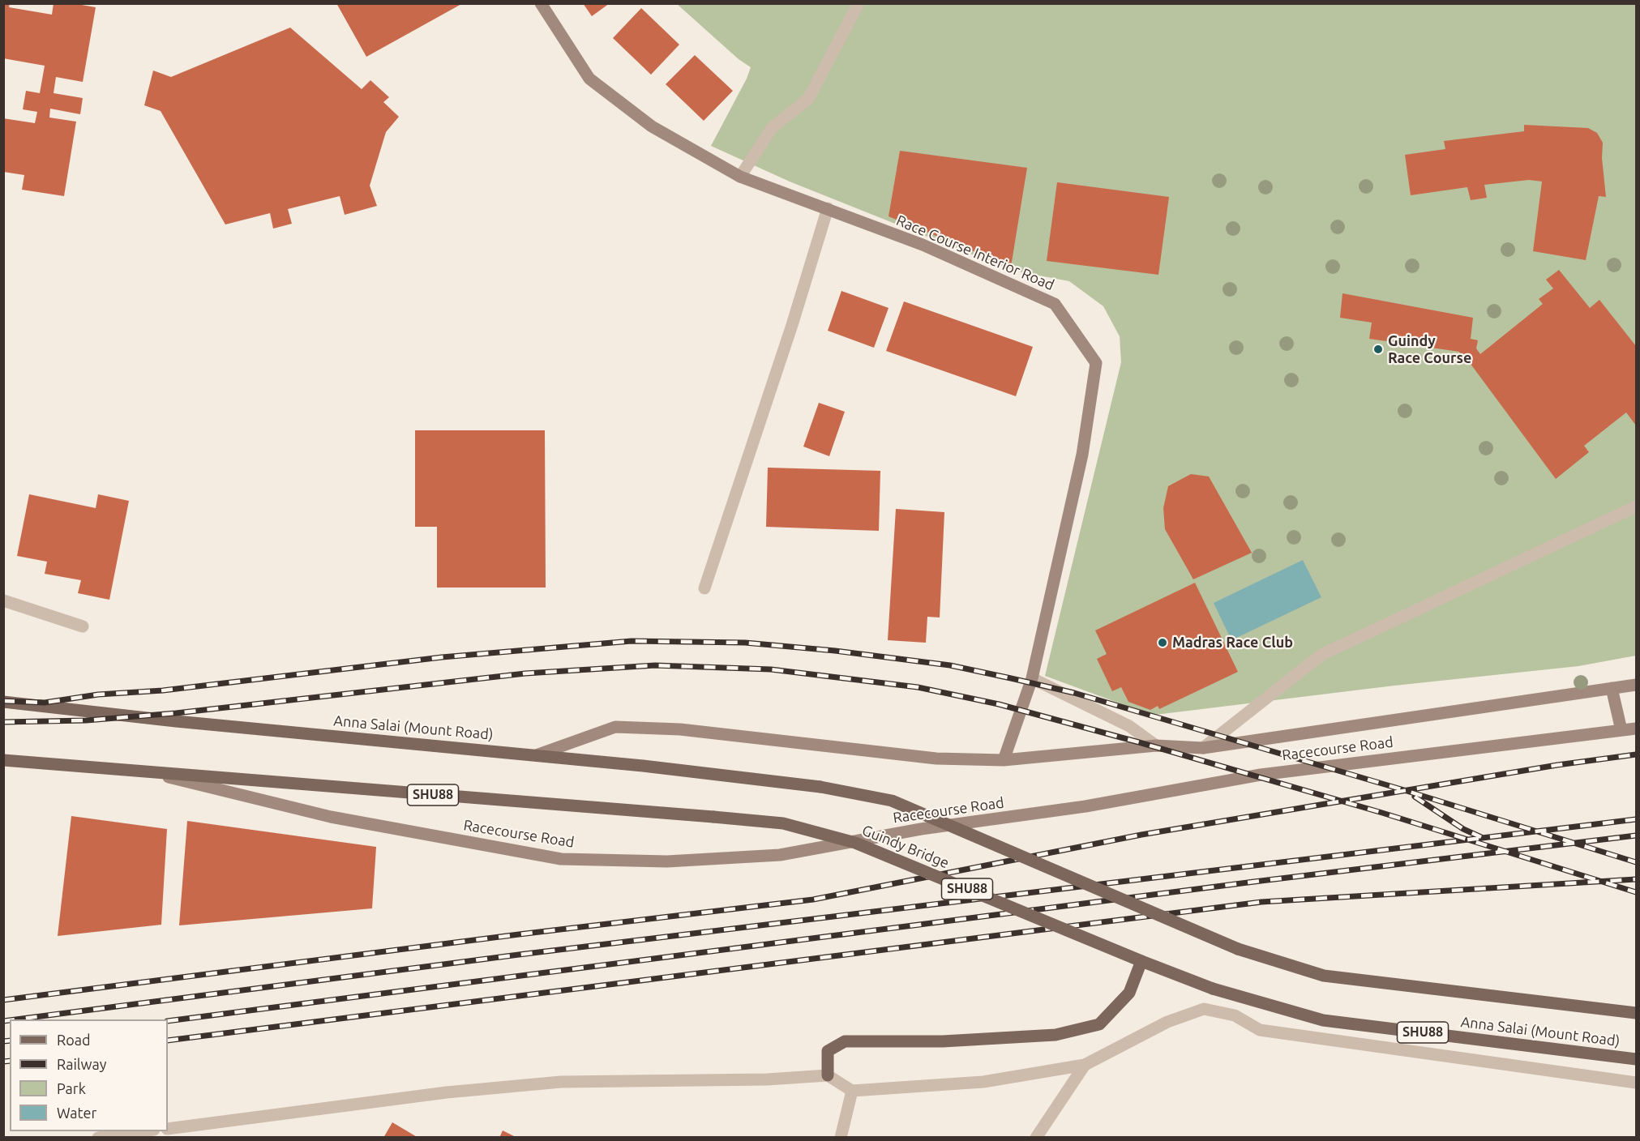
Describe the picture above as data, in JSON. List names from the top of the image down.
{
  "streets": {
    "main road": [
      "Race Course Interior Road",
      "Anna Salai (Mount Road)",
      "Racecourse Road",
      "SHU88",
      "Guindy Bridge"
    ]
  },
  "crossings": [
    ["Race Course Interior Road", "Racecourse Road"],
    ["Anna Salai (Mount Road)", "Racecourse Road"],
    ["Anna Salai (Mount Road)", "Guindy Bridge"],
    ["Racecourse Road", "SHU88"],
    ["Racecourse Road", "Guindy Bridge"],
    ["SHU88", "Guindy Bridge"]
  ],
  "places": ["Guindy Race Course", "Madras Race Club"],
  "legend": [
    "Road",
    "Railway",
    "Park",
    "Water"
  ]
}
